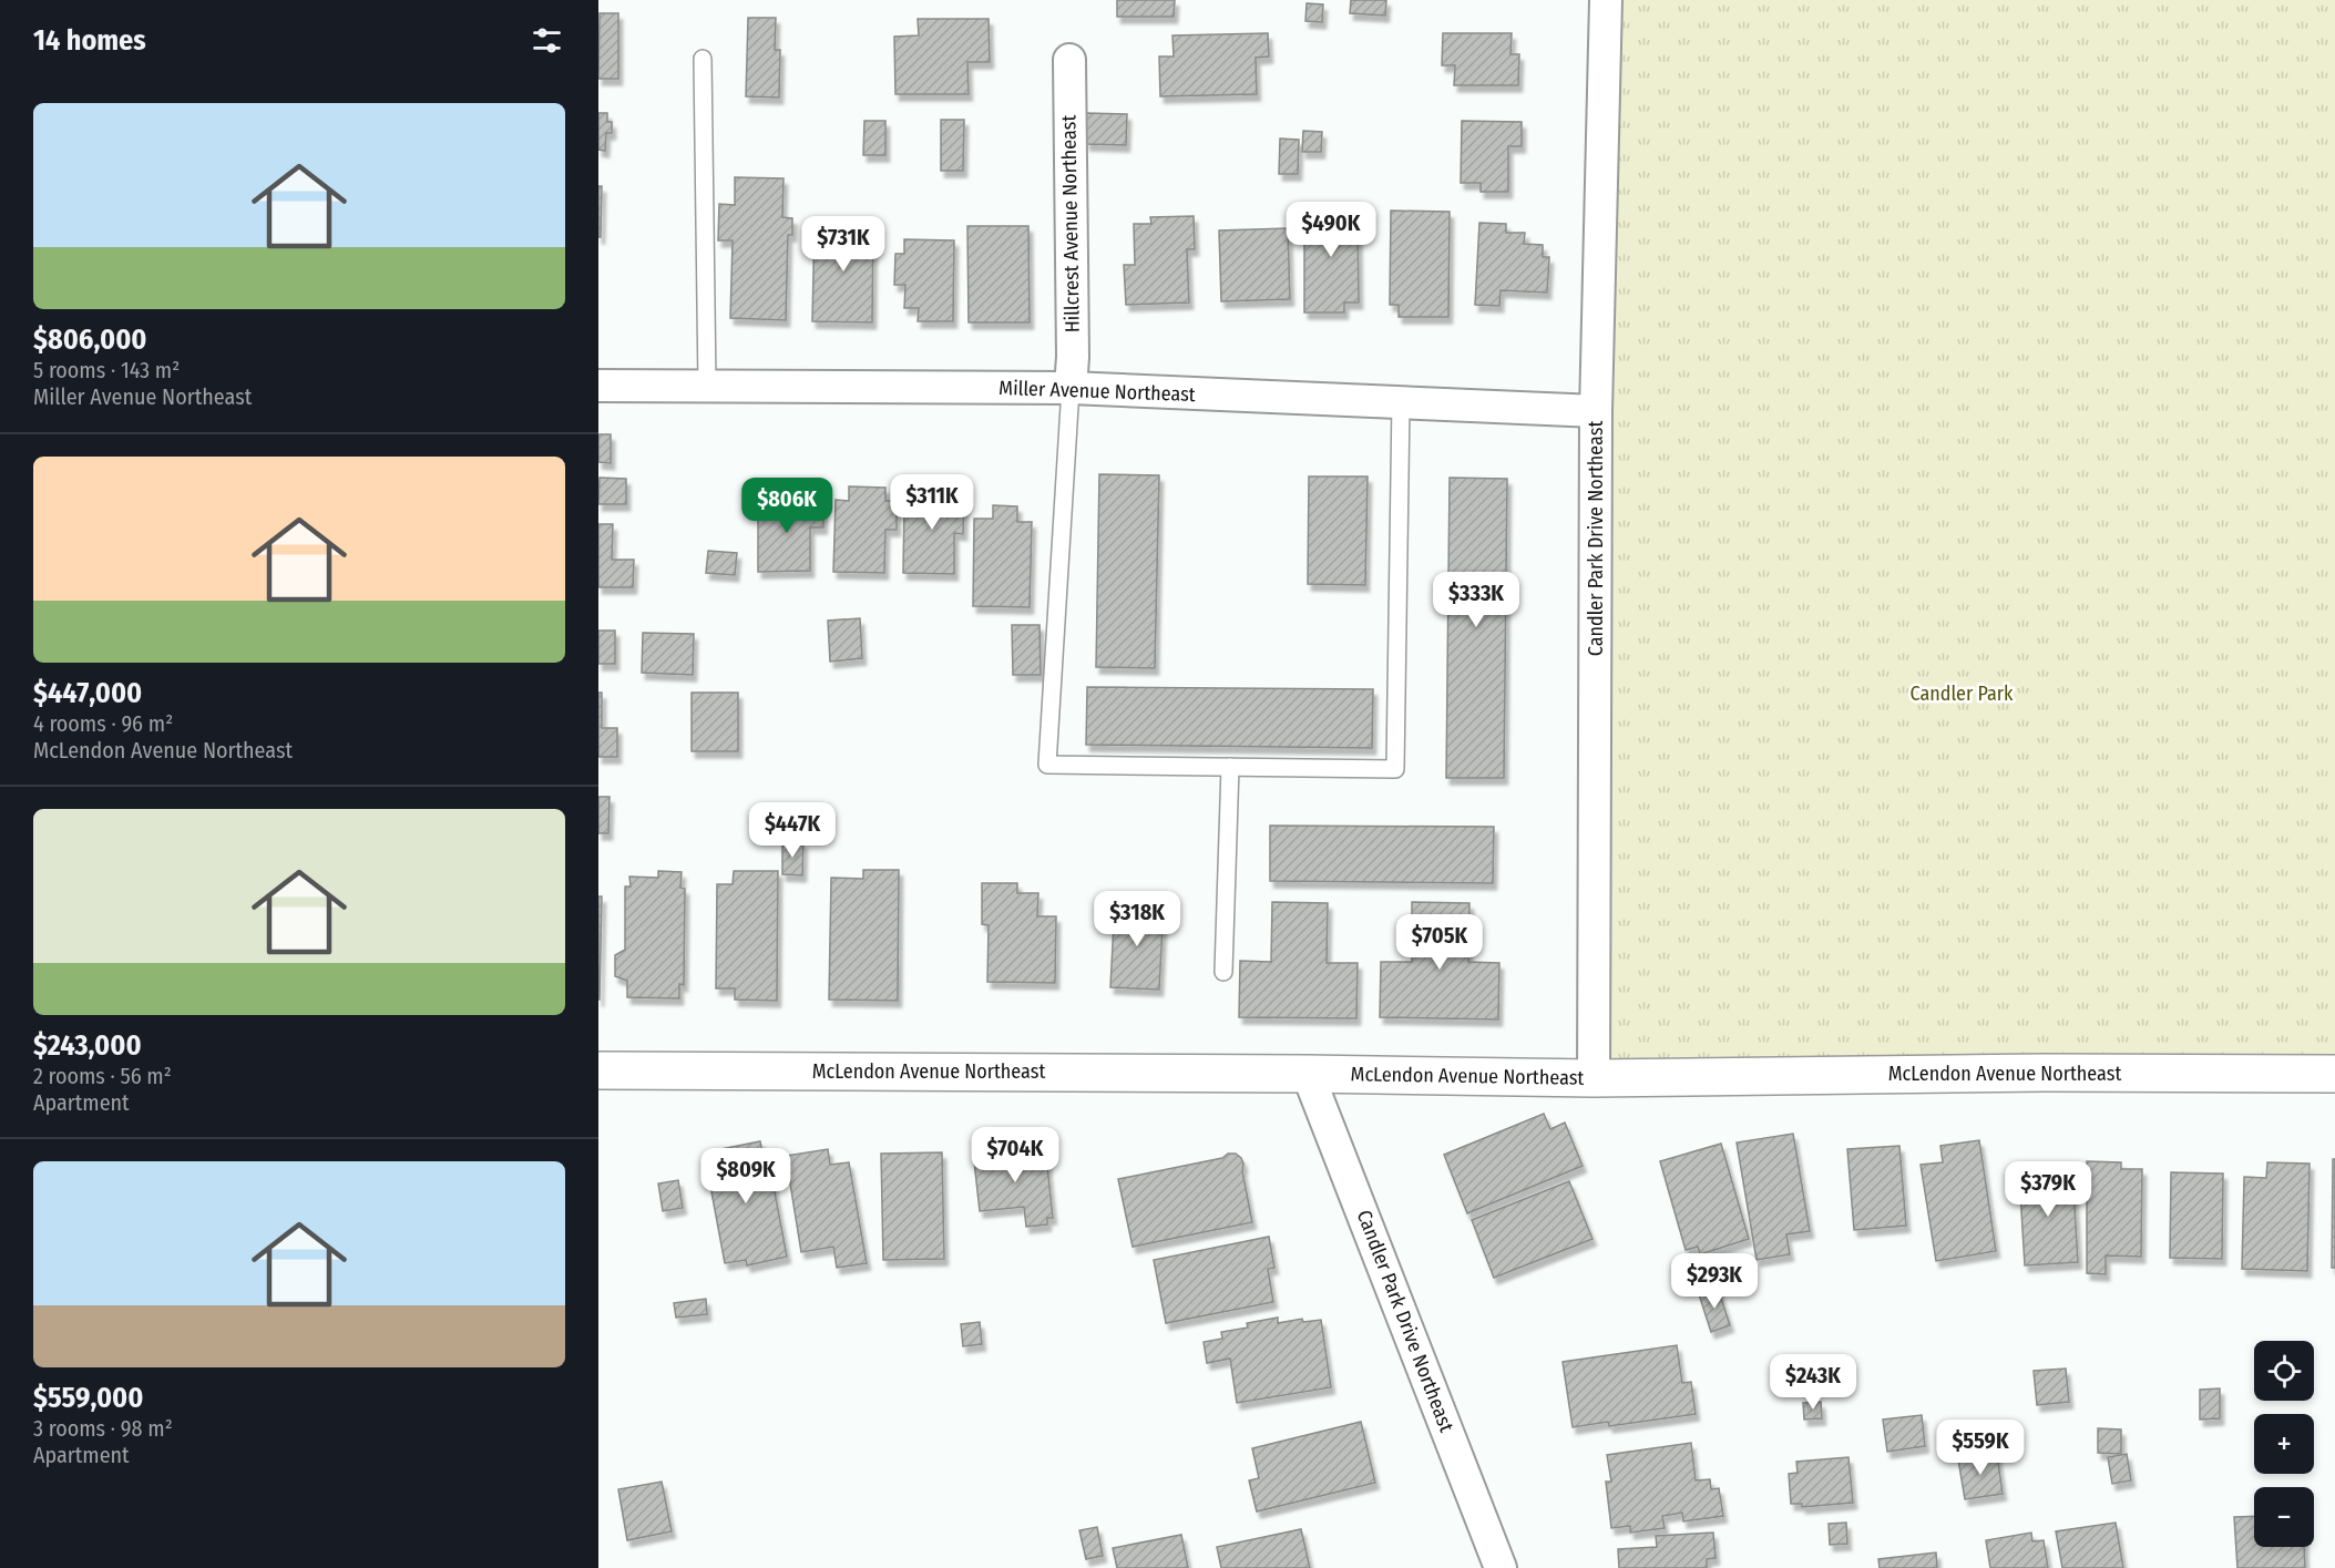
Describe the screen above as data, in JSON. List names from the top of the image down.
{
  "streets": {
    "street": [
      "Hillcrest Avenue Northeast",
      "Miller Avenue Northeast",
      "Candler Park Drive Northeast",
      "McLendon Avenue Northeast"
    ]
  },
  "crossings": [
    ["Hillcrest Avenue Northeast", "Miller Avenue Northeast"],
    ["Miller Avenue Northeast", "Candler Park Drive Northeast"],
    ["Candler Park Drive Northeast", "McLendon Avenue Northeast"]
  ],
  "parks": ["Candler Park"],
  "page": {
    "heading": "14 homes",
    "list": [
      {
        "name": "$806,000",
        "note": "5 rooms · 143 m² · Miller Avenue Northeast"
      },
      {
        "name": "$447,000",
        "note": "4 rooms · 96 m² · McLendon Avenue Northeast"
      },
      {
        "name": "$243,000",
        "note": "2 rooms · 56 m² · Apartment"
      },
      {
        "name": "$559,000",
        "note": "3 rooms · 98 m² · Apartment"
      }
    ],
    "price": [
      "$490K",
      "$731K",
      "$311K",
      "$806K",
      "$333K",
      "$447K",
      "$318K",
      "$705K",
      "$704K",
      "$809K",
      "$379K",
      "$293K",
      "$243K",
      "$559K"
    ],
    "map_buttons": ["+", "−"]
  }
}
